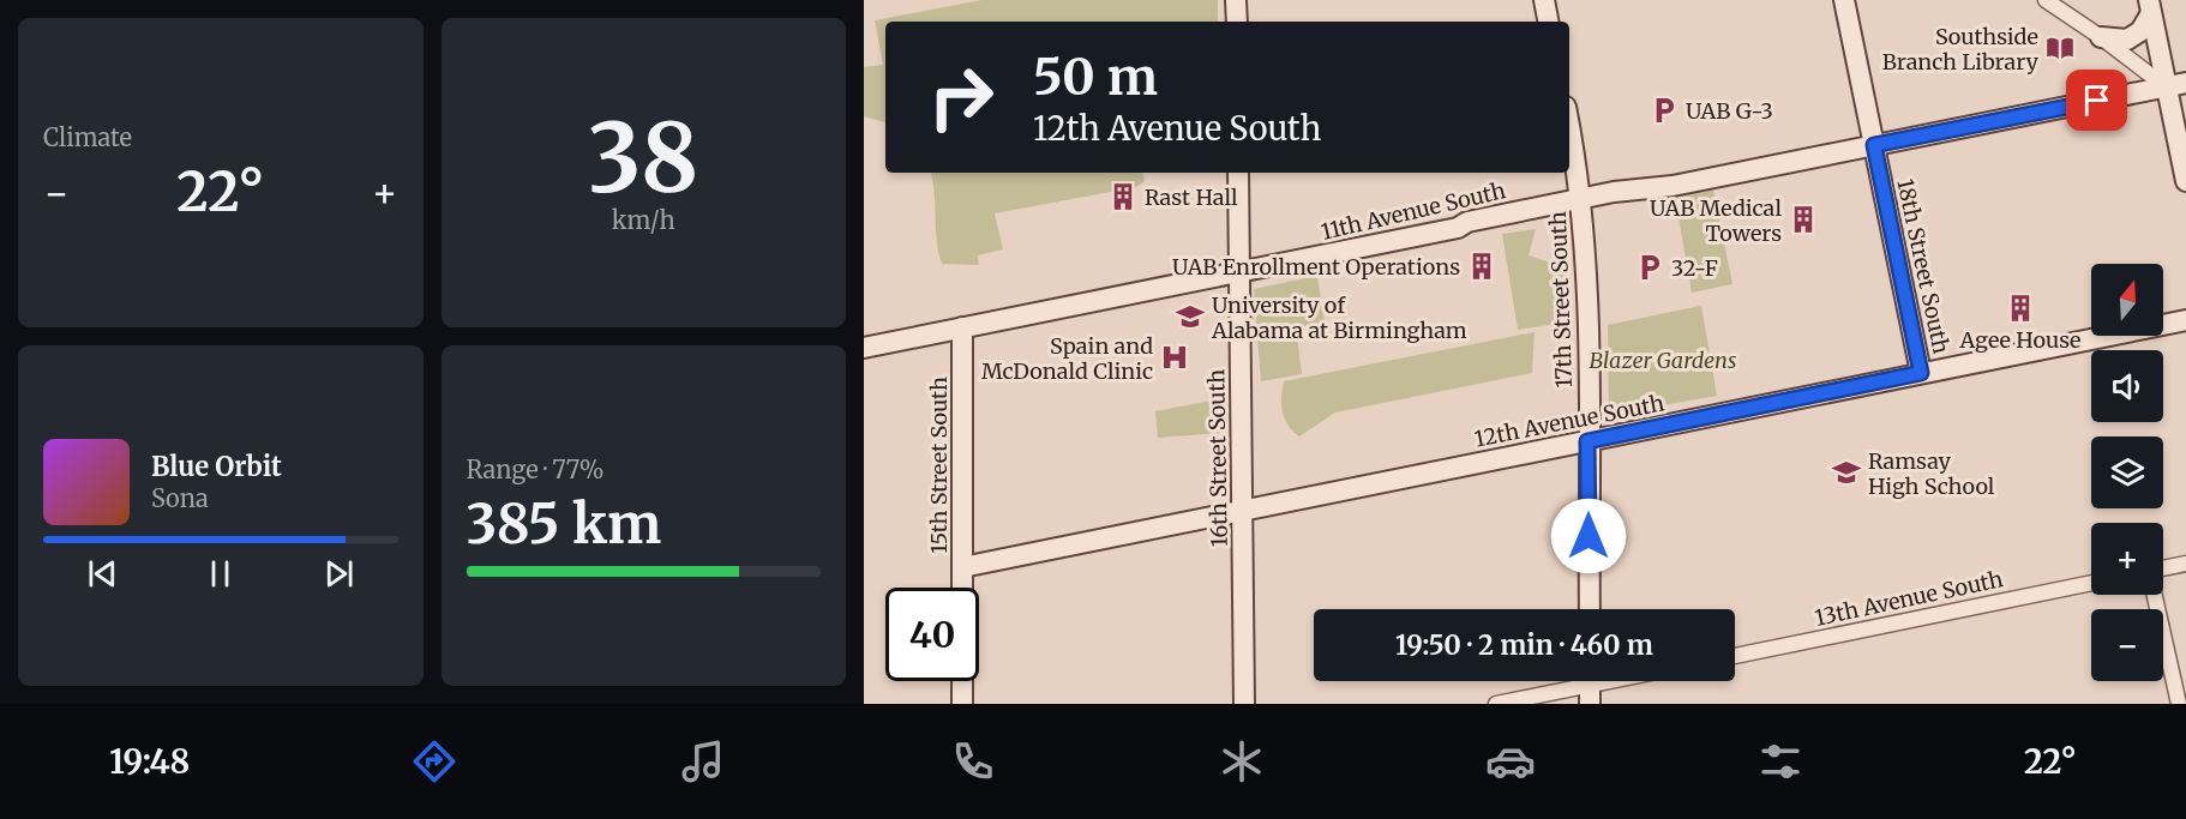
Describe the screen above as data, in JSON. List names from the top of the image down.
{
  "streets": {
    "street": [
      "11th Avenue South",
      "18th Street South",
      "17th Street South",
      "12th Avenue South",
      "16th Street South",
      "15th Street South",
      "13th Avenue South"
    ]
  },
  "crossings": [
    ["11th Avenue South", "18th Street South"],
    ["11th Avenue South", "17th Street South"],
    ["11th Avenue South", "16th Street South"],
    ["11th Avenue South", "15th Street South"],
    ["18th Street South", "12th Avenue South"],
    ["17th Street South", "12th Avenue South"],
    ["12th Avenue South", "16th Street South"],
    ["12th Avenue South", "15th Street South"]
  ],
  "parks": ["Blazer Gardens"],
  "places": {
    "library": ["Southside Branch Library"],
    "parking": ["UAB G-3", "32-F"],
    "building": [
      "Rast Hall",
      "UAB Medical Towers",
      "UAB Enrollment Operations",
      "Agee House"
    ],
    "school or university": ["University of Alabama at Birmingham", "Ramsay High School"],
    "hospital": ["Spain and McDonald Clinic"]
  },
  "north": "top",
  "page": {
    "tile": [
      "Climate",
      ["38", "km/h"],
      ["Range · 77%", "385 km"]
    ],
    "turn": ["50 m", "12th Avenue South"],
    "heat": ["−", "22°", "+"],
    "map_buttons": ["+", "−"],
    "song": ["Blue Orbit", "Sona"],
    "limit": "40",
    "trip": "19:50 · 2 min · 460 m",
    "tabs": ["19:48", "22°"]
  }
}
